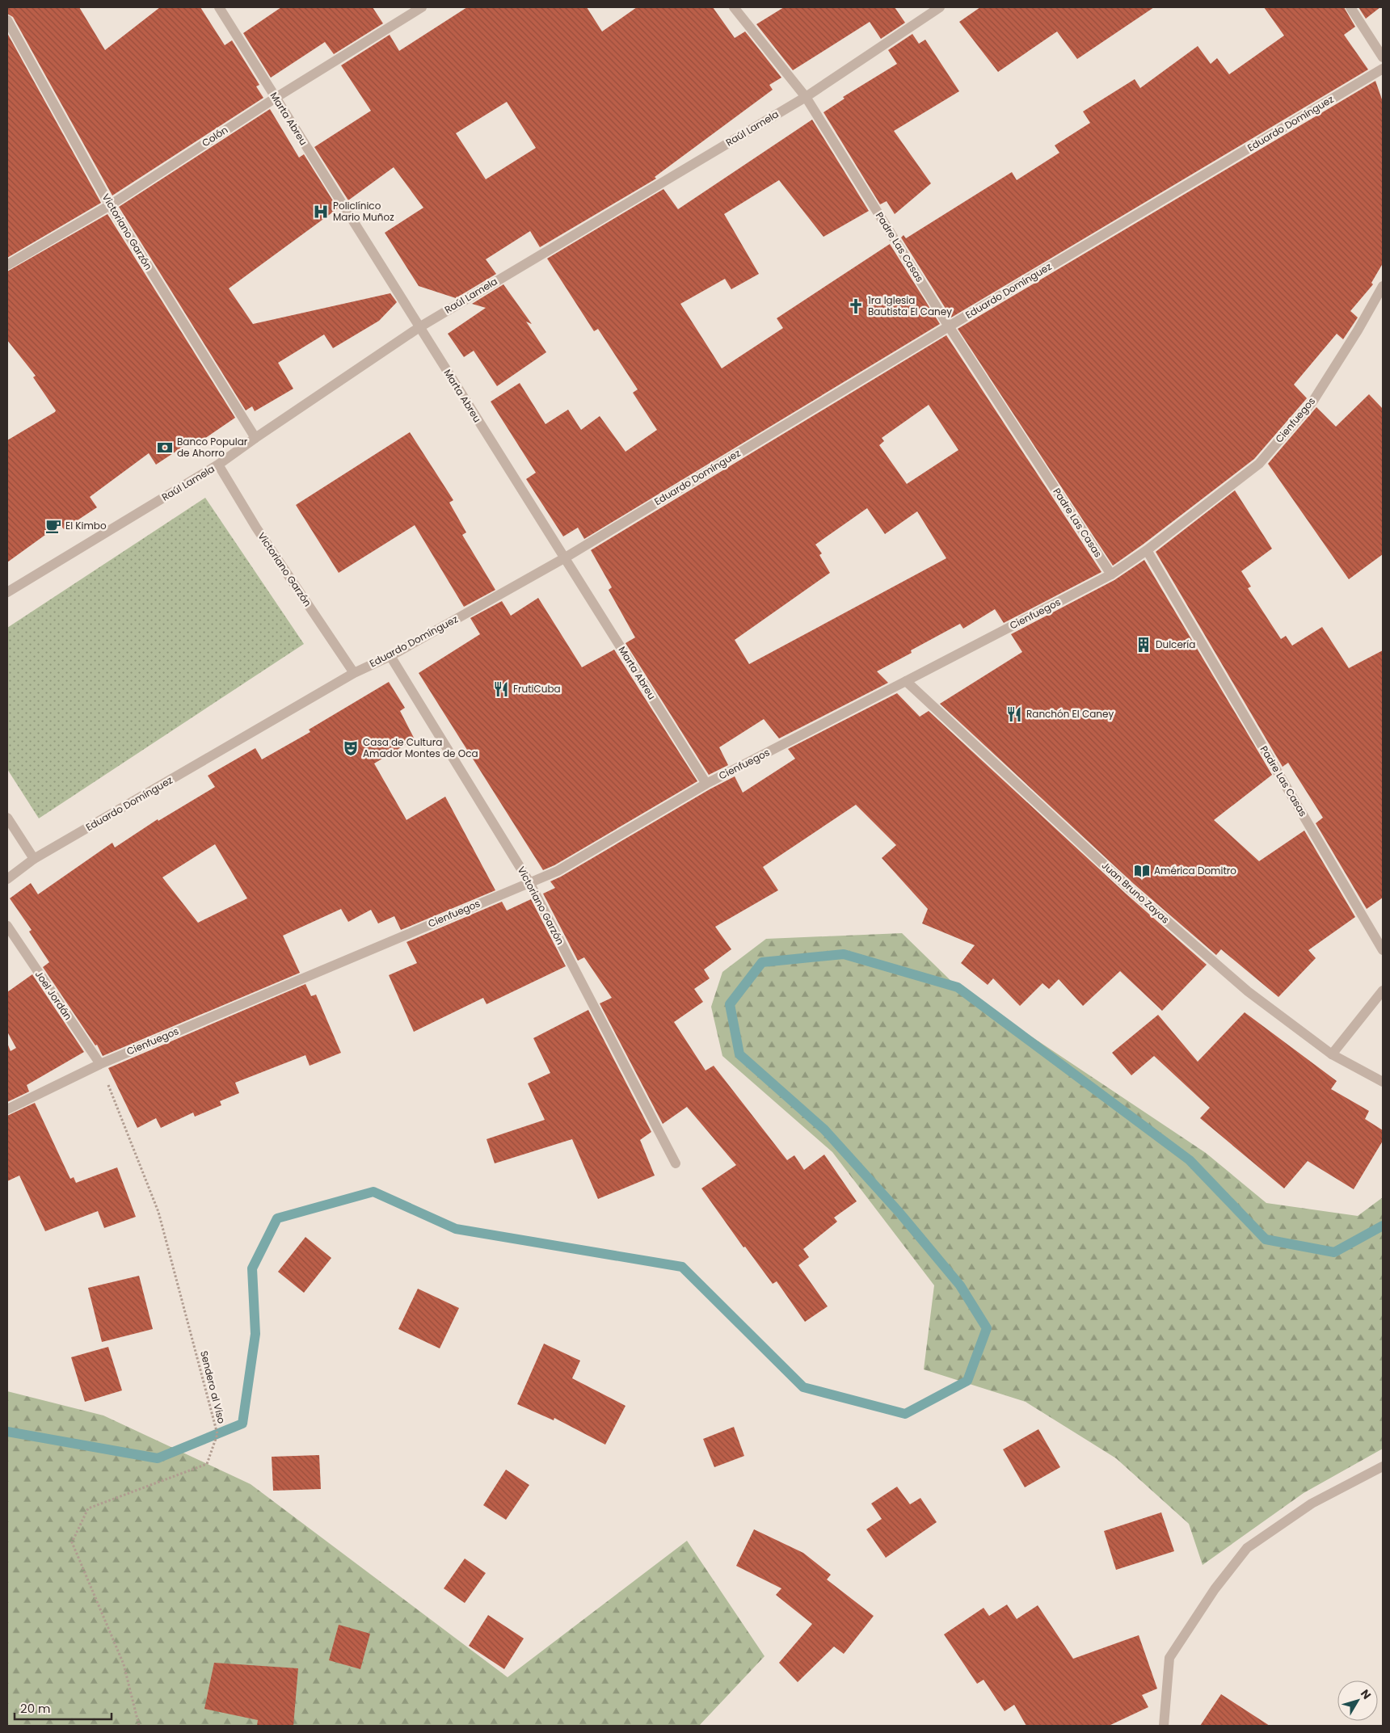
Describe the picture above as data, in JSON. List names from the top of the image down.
{
  "streets": {
    "street": [
      "Marta Abreu",
      "Eduardo Domínguez",
      "Raúl Lamela",
      "Colón",
      "Victoriano Garzón",
      "Padre Las Casas",
      "Cienfuegos",
      "Juan Bruno Zayas",
      "Joel Jordán"
    ],
    "path": ["Sendero al Viso"]
  },
  "crossings": [
    ["Marta Abreu", "Eduardo Domínguez"],
    ["Marta Abreu", "Raúl Lamela"],
    ["Marta Abreu", "Colón"],
    ["Marta Abreu", "Cienfuegos"],
    ["Eduardo Domínguez", "Victoriano Garzón"],
    ["Eduardo Domínguez", "Padre Las Casas"],
    ["Raúl Lamela", "Victoriano Garzón"],
    ["Raúl Lamela", "Padre Las Casas"],
    ["Colón", "Victoriano Garzón"],
    ["Victoriano Garzón", "Cienfuegos"],
    ["Padre Las Casas", "Cienfuegos"],
    ["Cienfuegos", "Juan Bruno Zayas"],
    ["Cienfuegos", "Joel Jordán"],
    ["Cienfuegos", "Sendero al Viso"],
    ["Joel Jordán", "Sendero al Viso"]
  ],
  "places": {
    "hospital": ["Policlínico Mario Muñoz"],
    "church": ["1ra Iglesia Bautista El Caney"],
    "bank": ["Banco Popular de Ahorro"],
    "cafe": ["El Kimbo"],
    "building": ["Dulcería"],
    "restaurant": ["FrutiCuba", "Ranchón El Caney"],
    "theatre": ["Casa de Cultura Amador Montes de Oca"],
    "library": ["América Domitro"]
  },
  "scale_bar": "20 m",
  "north": "top right"
}
